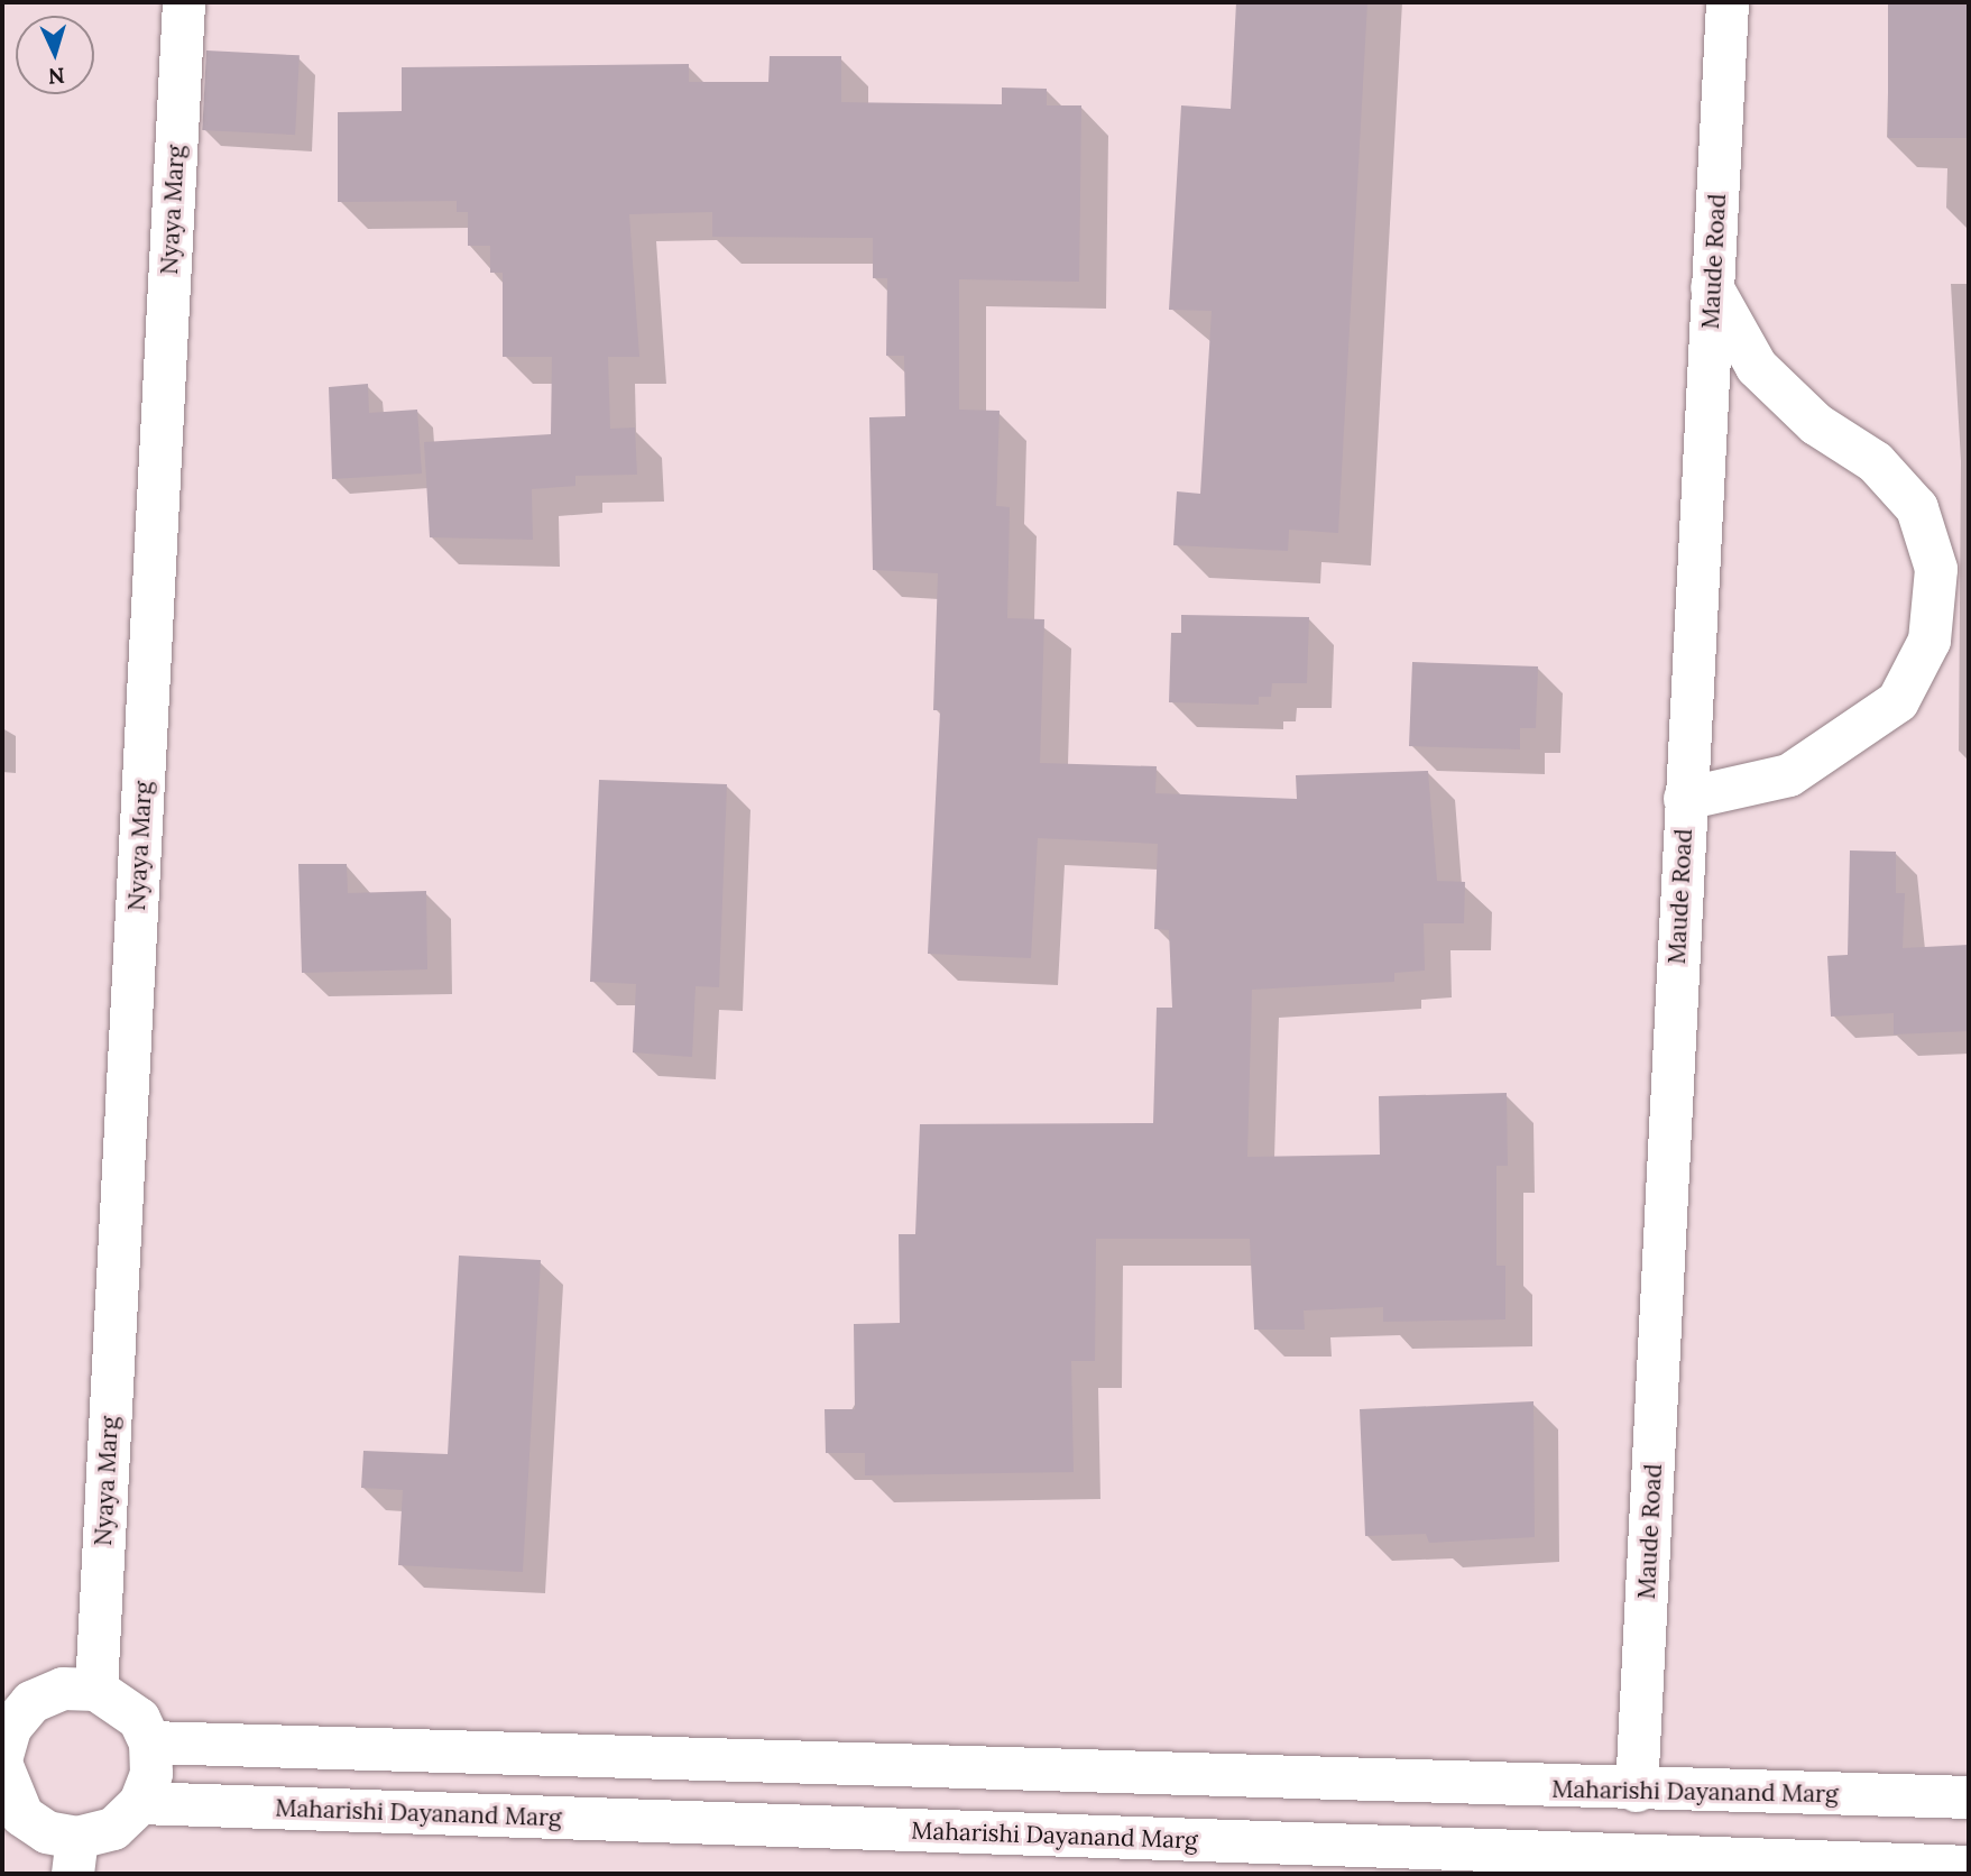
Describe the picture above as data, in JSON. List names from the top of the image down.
{
  "streets": {
    "street": ["Nyaya Marg", "Maude Road", "Maharishi Dayanand Marg"]
  },
  "crossings": [
    ["Nyaya Marg", "Maharishi Dayanand Marg"],
    ["Maude Road", "Maharishi Dayanand Marg"]
  ],
  "north": "bottom"
}
